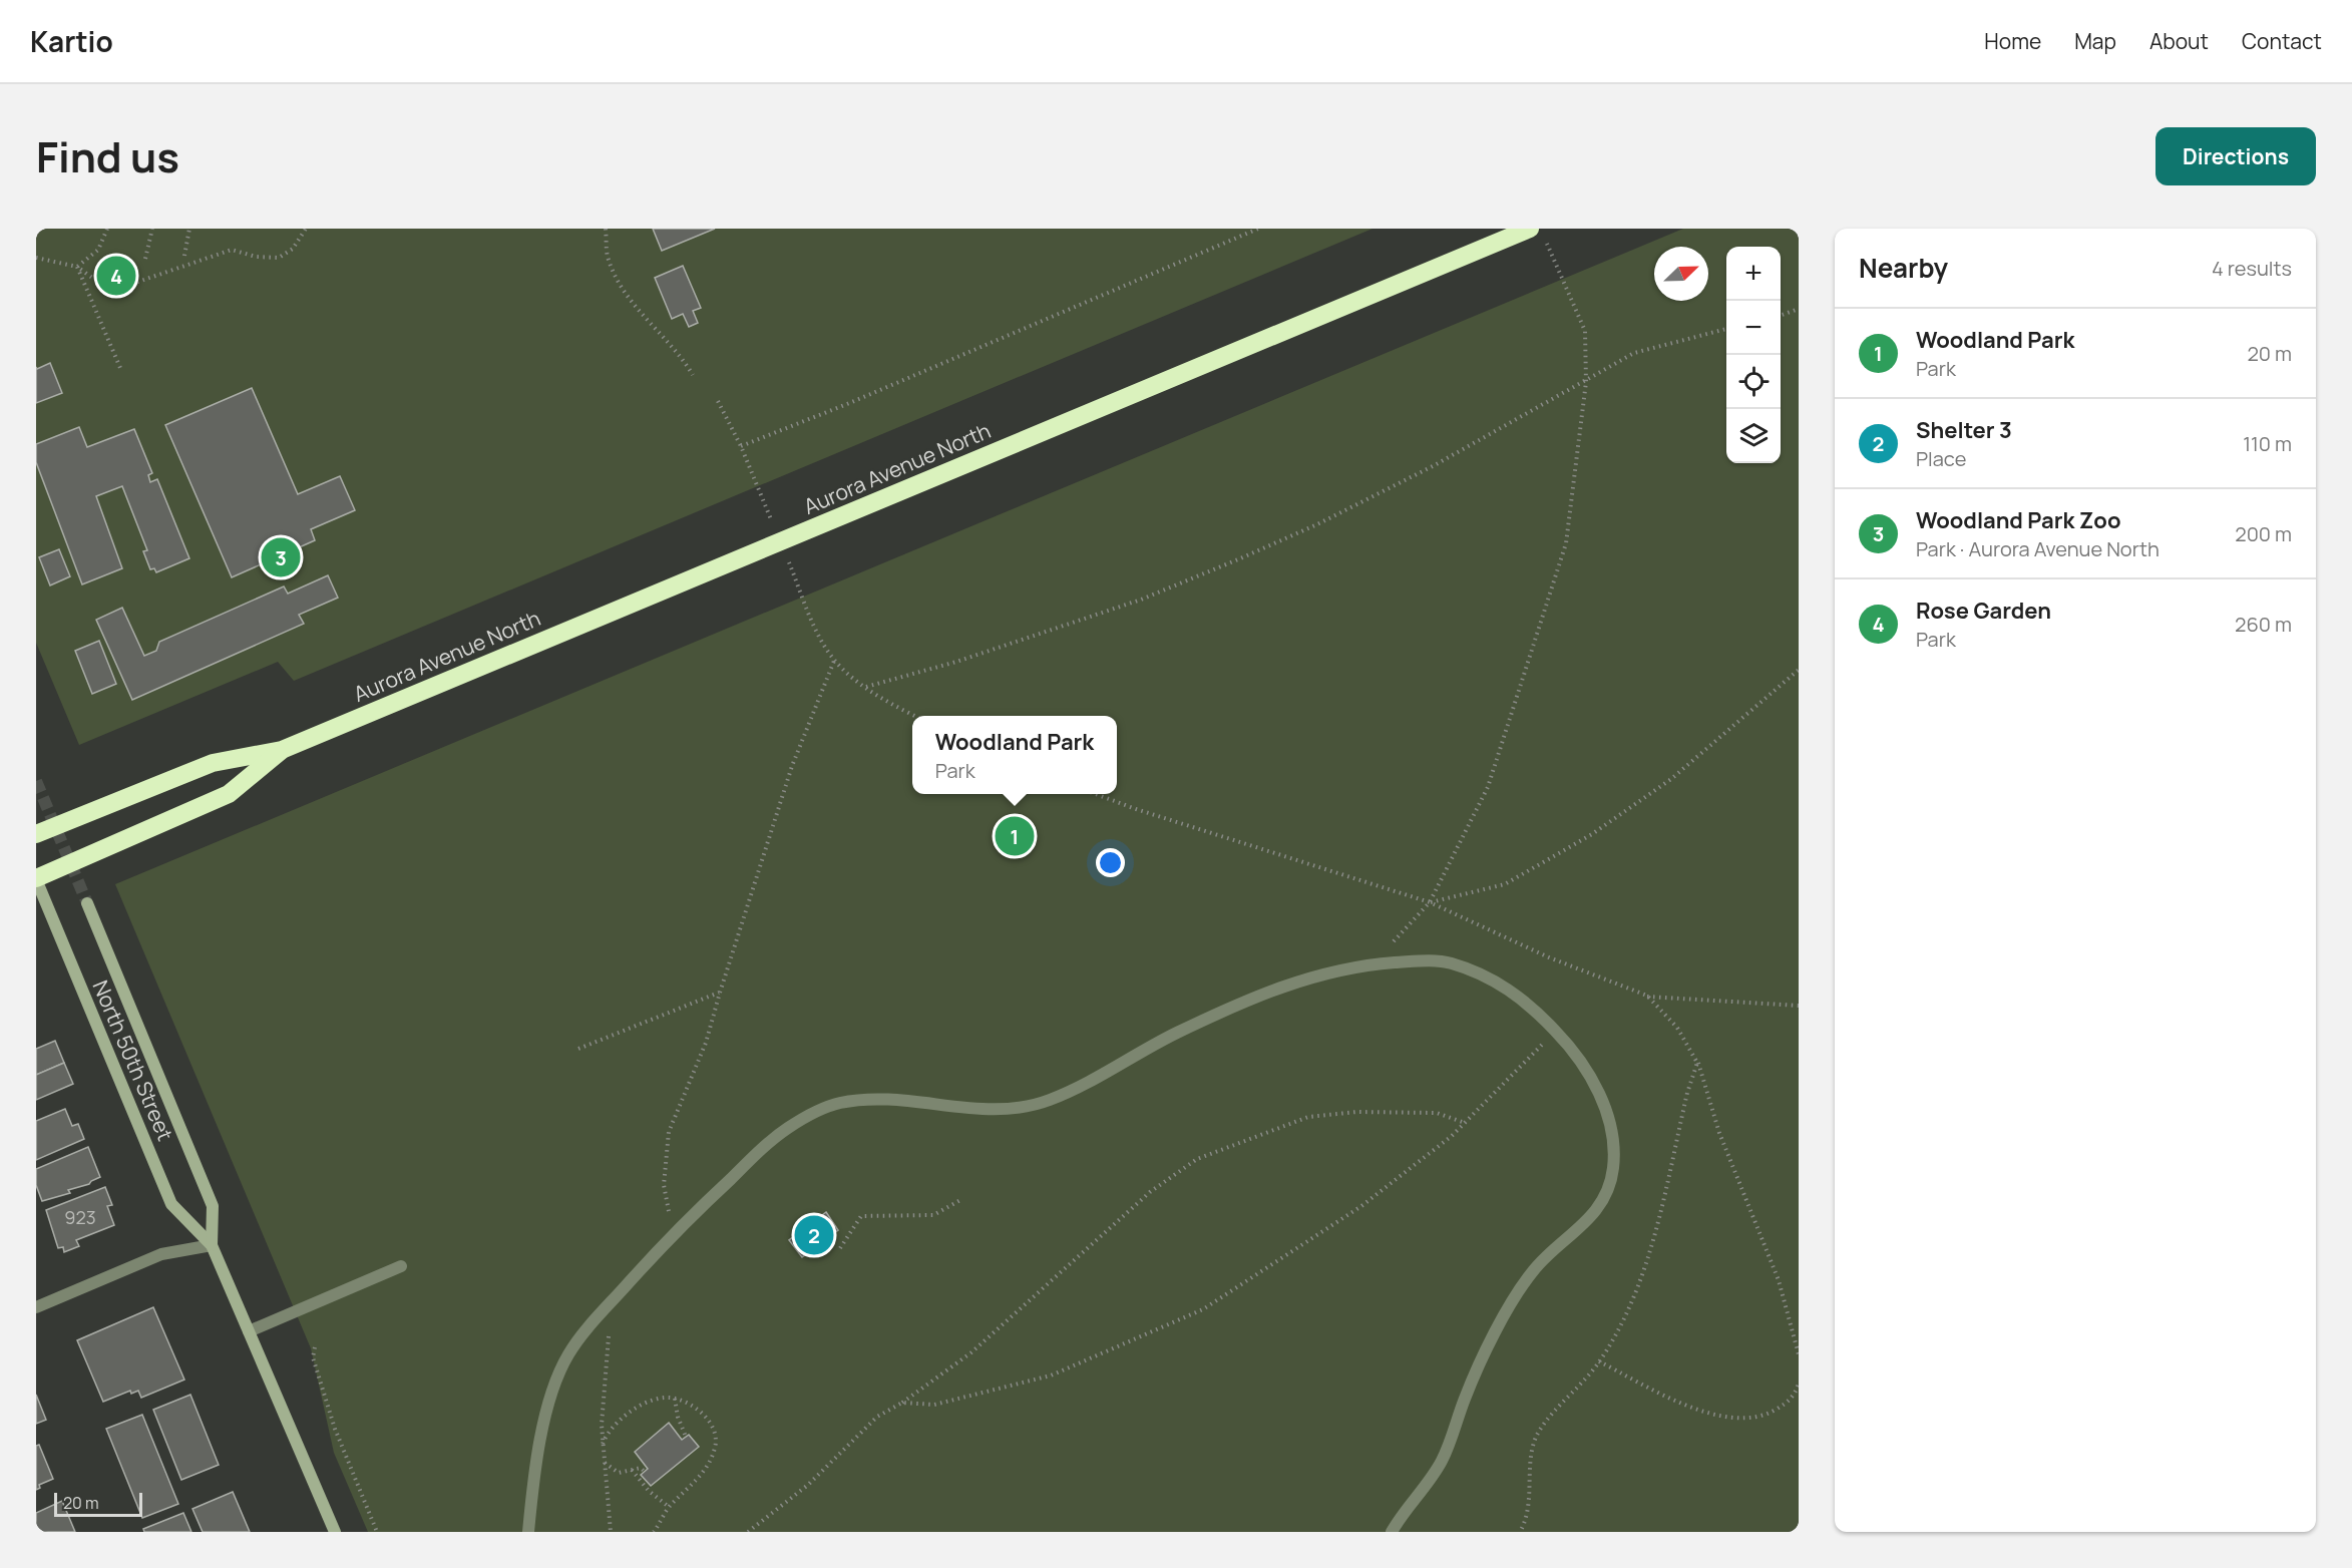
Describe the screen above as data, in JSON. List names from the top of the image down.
{
  "streets": {
    "highway": ["Aurora Avenue North"],
    "street": ["North 50th Street"]
  },
  "crossings": [
    ["Aurora Avenue North", "North 50th Street"]
  ],
  "house_numbers": ["923"],
  "scale_bar": "20 m",
  "north": "top right",
  "page": {
    "header": "Kartio",
    "nav": [
      "Home",
      "Map",
      "About",
      "Contact"
    ],
    "title": "Find us",
    "buttons": "Directions",
    "heading": ["Nearby", "4 results"],
    "map_buttons": ["+", "−"],
    "pins": [
      "4",
      "3",
      "1",
      "2"
    ],
    "list": [
      {
        "mark": "1",
        "name": "Woodland Park",
        "note": "Park",
        "value": "20 m"
      },
      {
        "mark": "2",
        "name": "Shelter 3",
        "note": "Place",
        "value": "110 m"
      },
      {
        "mark": "3",
        "name": "Woodland Park Zoo",
        "note": "Park · Aurora Avenue North",
        "value": "200 m"
      },
      {
        "mark": "4",
        "name": "Rose Garden",
        "note": "Park",
        "value": "260 m"
      }
    ],
    "popup": ["Woodland Park", "Park"],
    "scale": "20 m"
  }
}
